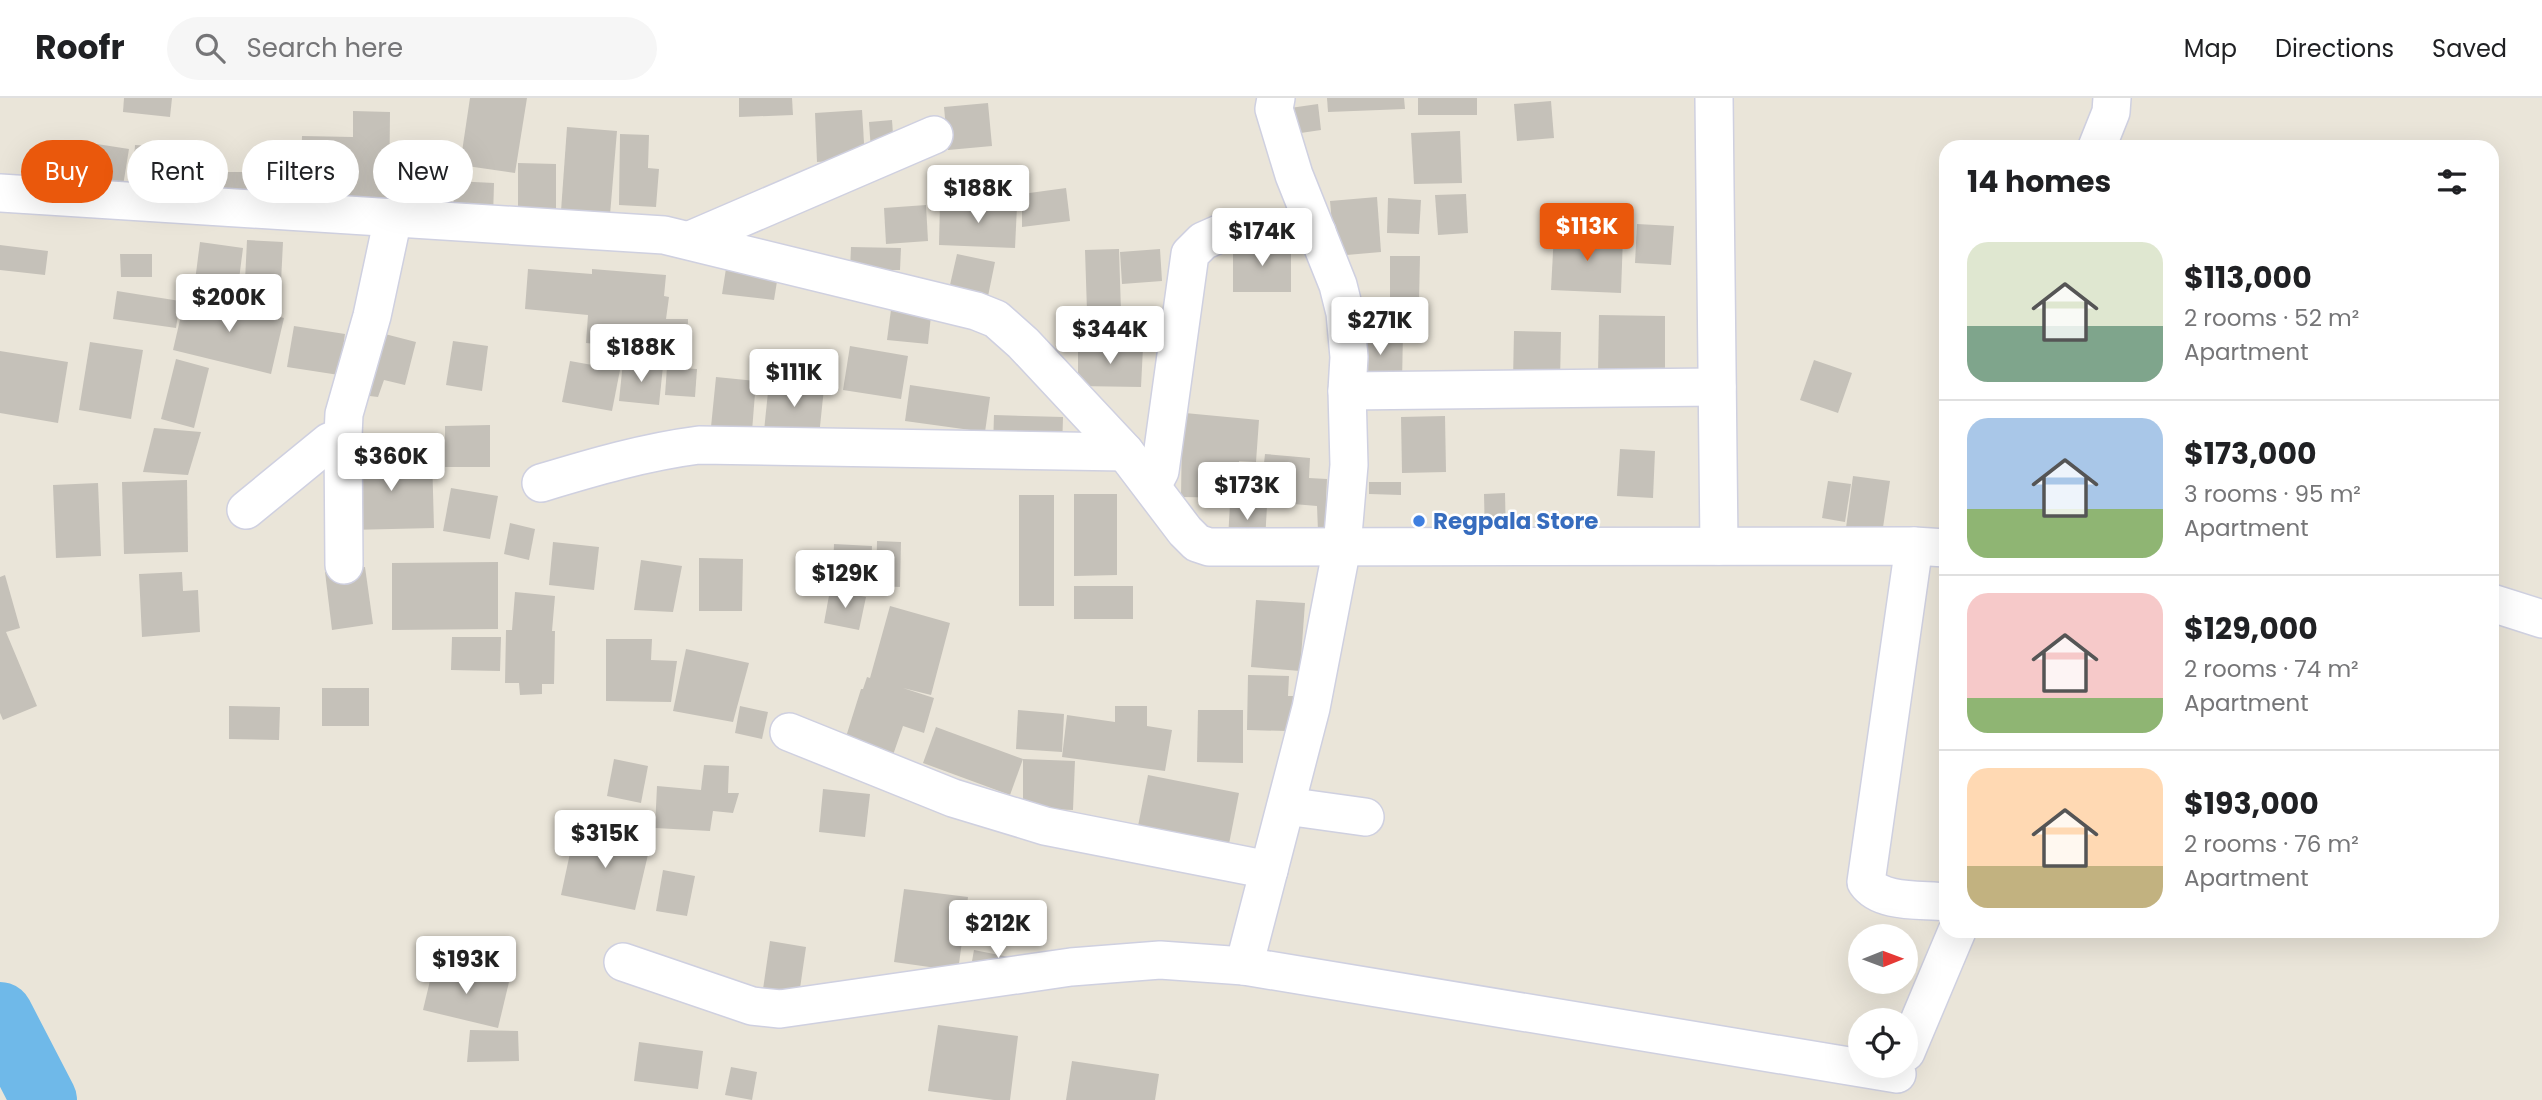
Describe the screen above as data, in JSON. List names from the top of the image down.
{
  "places": ["Regpala Store"],
  "north": "right",
  "page": {
    "header": "Roofr",
    "search": "Search here",
    "nav": ["Map", "Directions", "Saved"],
    "chip": [
      "Buy",
      "Rent",
      "Filters",
      "New"
    ],
    "heading": "14 homes",
    "price": [
      "$188K",
      "$113K",
      "$174K",
      "$200K",
      "$271K",
      "$344K",
      "$188K",
      "$111K",
      "$360K",
      "$173K",
      "$129K",
      "$315K",
      "$212K",
      "$193K"
    ],
    "list": [
      {
        "name": "$113,000",
        "note": "2 rooms · 52 m² · Apartment"
      },
      {
        "name": "$173,000",
        "note": "3 rooms · 95 m² · Apartment"
      },
      {
        "name": "$129,000",
        "note": "2 rooms · 74 m² · Apartment"
      },
      {
        "name": "$193,000",
        "note": "2 rooms · 76 m² · Apartment"
      }
    ]
  }
}
